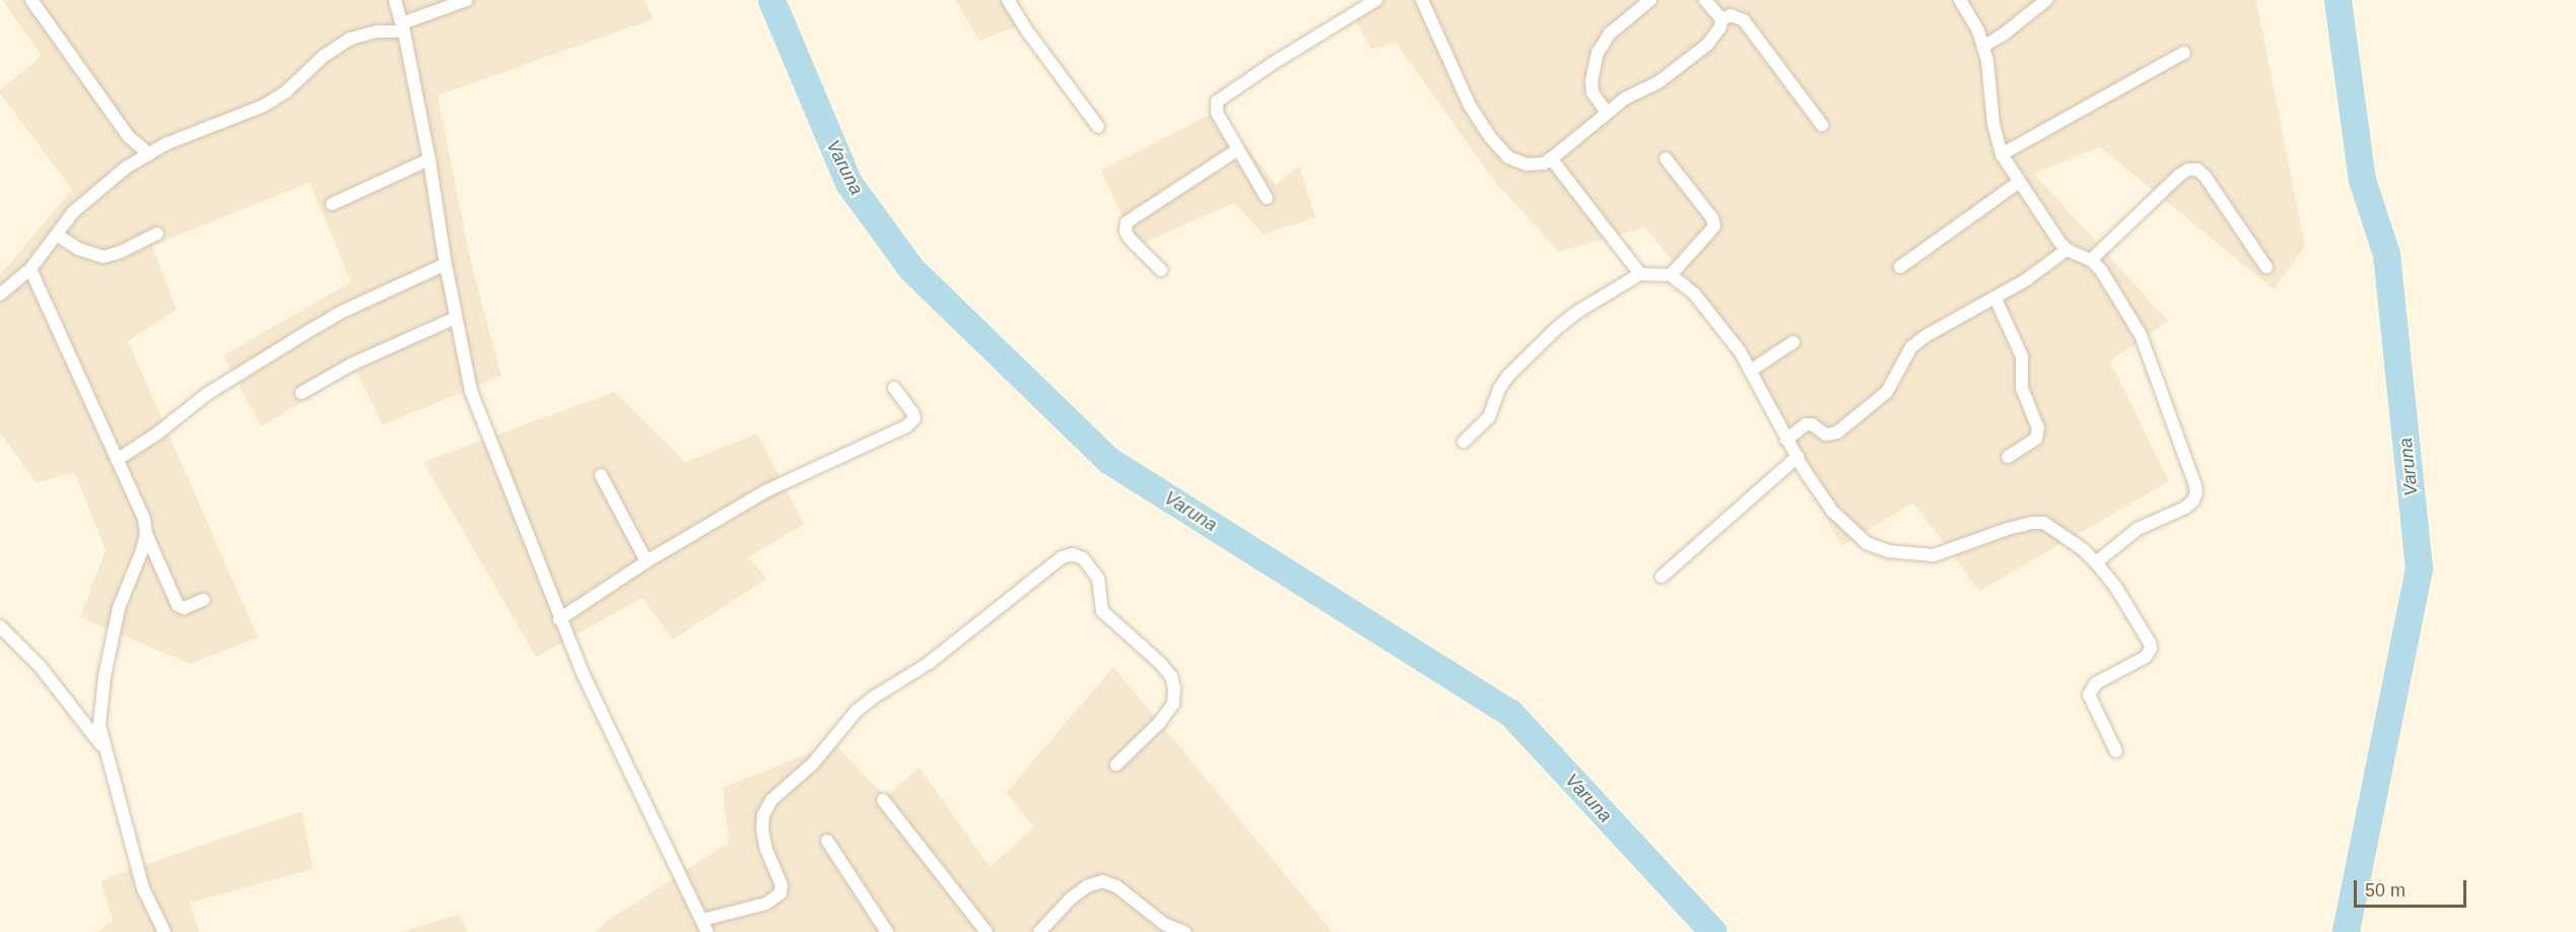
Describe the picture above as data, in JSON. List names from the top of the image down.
{
  "water": ["Varuna"],
  "scale_bar": "50 m"
}
